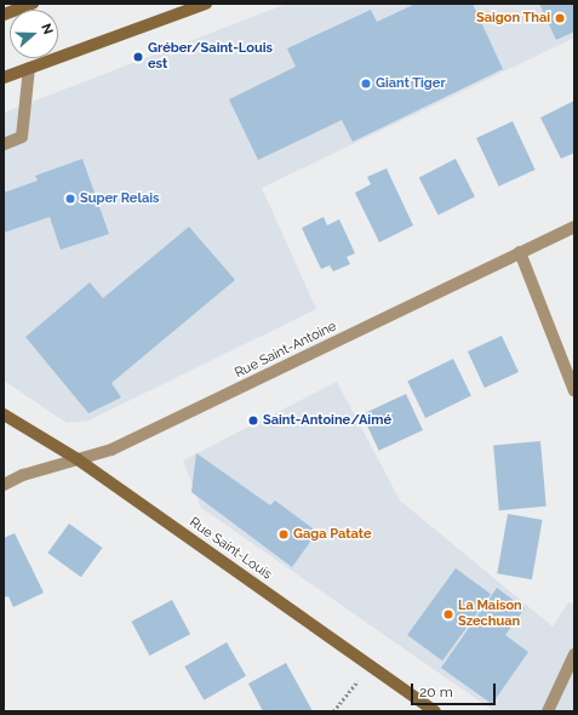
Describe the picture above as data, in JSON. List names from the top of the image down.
{
  "streets": {
    "street": ["Rue Saint-Antoine", "Rue Saint-Louis"]
  },
  "crossings": [
    ["Rue Saint-Antoine", "Rue Saint-Louis"]
  ],
  "places": [
    "Saigon Thai",
    "Gréber/Saint-Louis est",
    "Giant Tiger",
    "Super Relais",
    "Saint-Antoine/Aimé",
    "Gaga Patate",
    "La Maison Szechuan"
  ],
  "scale_bar": "20 m",
  "north": "right"
}
